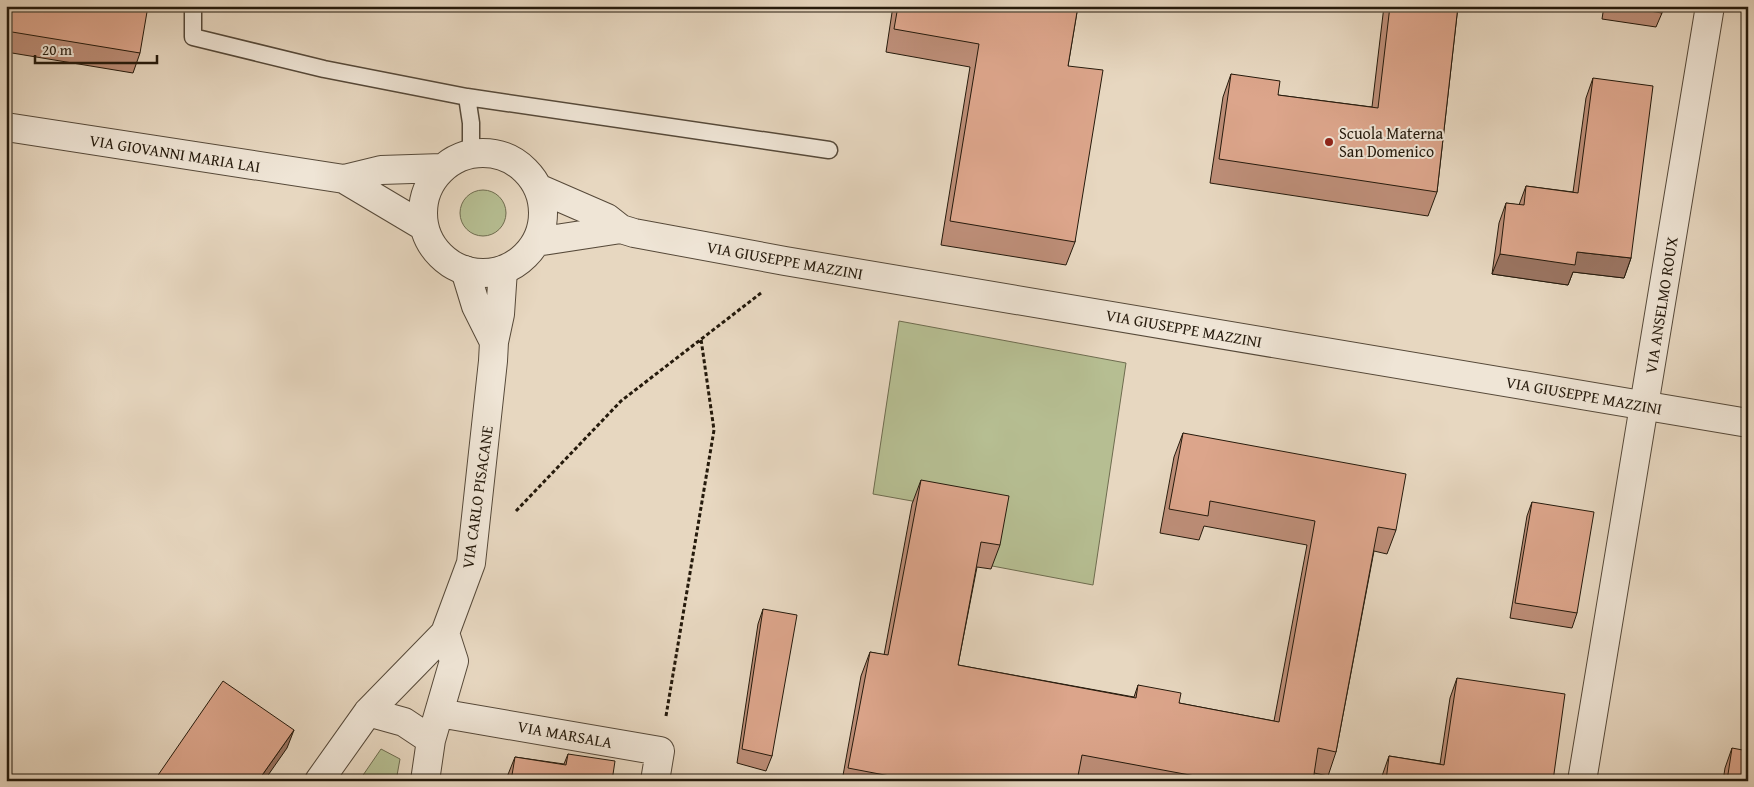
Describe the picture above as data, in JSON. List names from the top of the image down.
{
  "streets": {
    "street": [
      "VIA GIOVANNI MARIA LAI",
      "VIA GIUSEPPE MAZZINI",
      "VIA ANSELMO ROUX",
      "VIA CARLO PISACANE",
      "VIA MARSALA"
    ]
  },
  "crossings": [
    ["VIA GIOVANNI MARIA LAI", "VIA GIUSEPPE MAZZINI"],
    ["VIA GIOVANNI MARIA LAI", "VIA CARLO PISACANE"],
    ["VIA GIUSEPPE MAZZINI", "VIA ANSELMO ROUX"],
    ["VIA GIUSEPPE MAZZINI", "VIA CARLO PISACANE"]
  ],
  "places": ["Scuola Materna San Domenico"],
  "scale_bar": "20 m"
}
